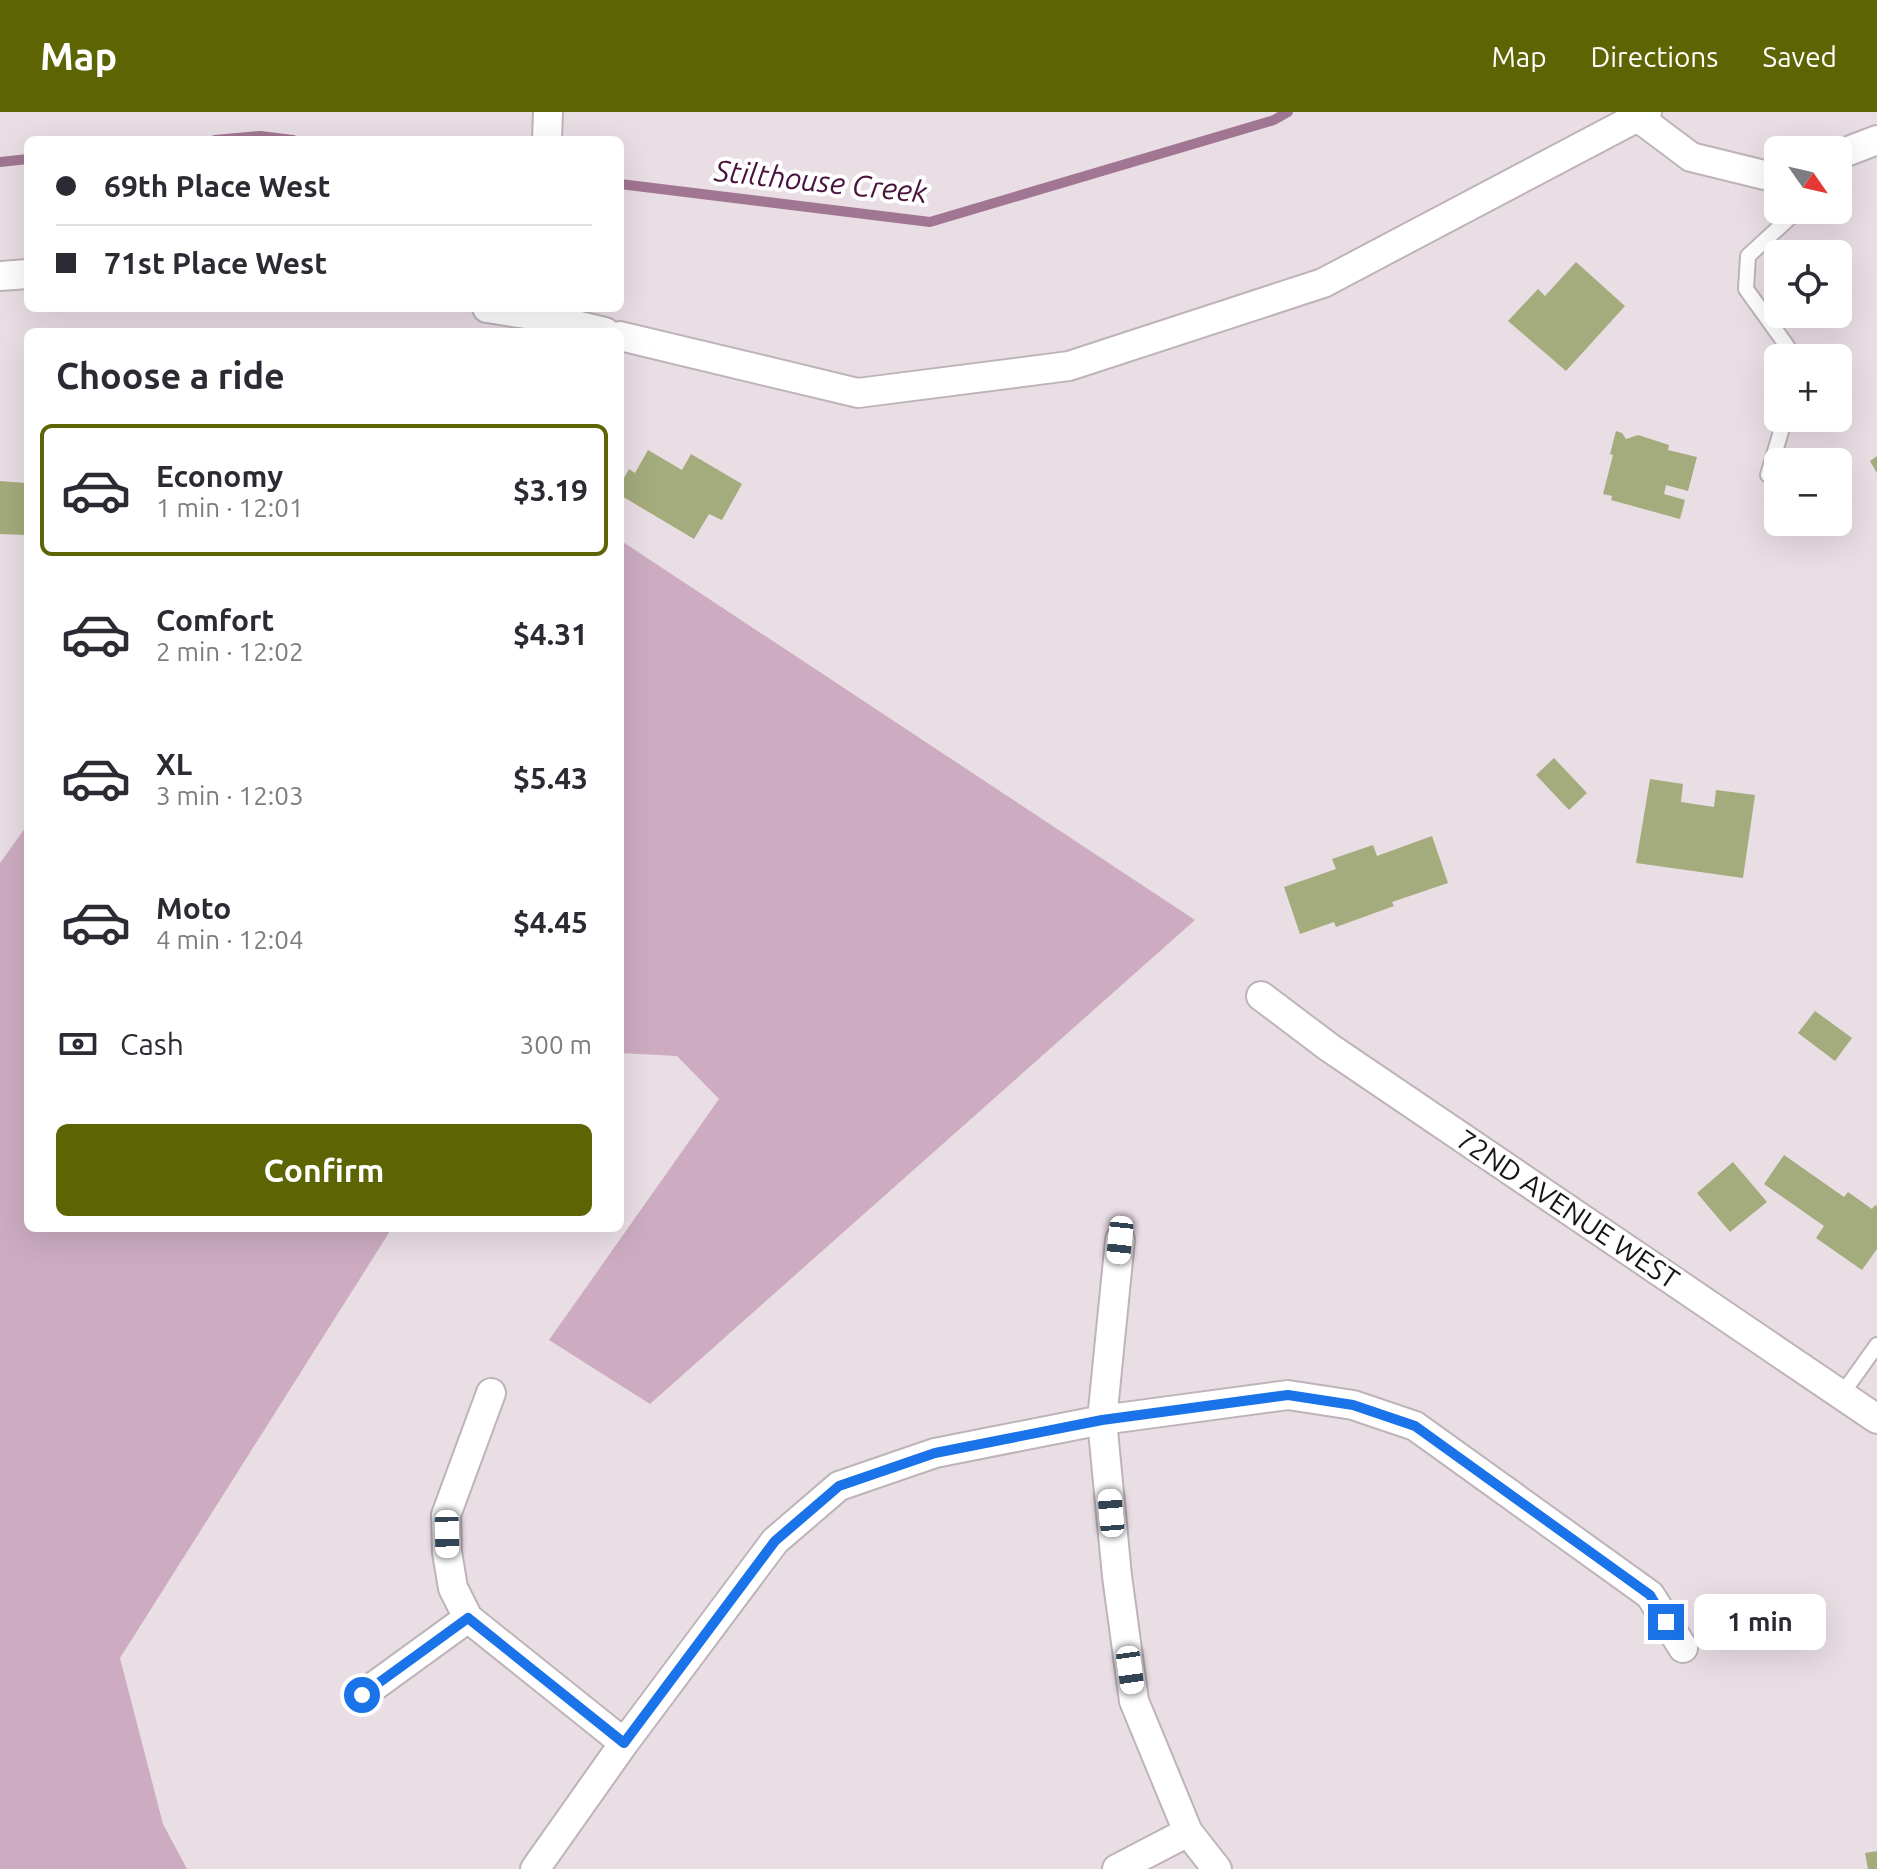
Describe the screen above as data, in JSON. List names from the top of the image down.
{
  "streets": {
    "street": ["72ND AVENUE WEST"]
  },
  "water": ["Stilthouse Creek"],
  "north": "bottom right",
  "page": {
    "header": "Map",
    "nav": ["Map", "Directions", "Saved"],
    "map_buttons": ["+", "−"],
    "banner": ["69th Place West", "71st Place West"],
    "heading": "Choose a ride",
    "list": [
      {
        "name": "Economy",
        "note": "1 min · 12:01",
        "value": "$3.19"
      },
      {
        "name": "Comfort",
        "note": "2 min · 12:02",
        "value": "$4.31"
      },
      {
        "name": "XL",
        "note": "3 min · 12:03",
        "value": "$5.43"
      },
      {
        "name": "Moto",
        "note": "4 min · 12:04",
        "value": "$4.45"
      }
    ],
    "pay": ["Cash", "300 m"],
    "buttons": "Confirm",
    "bubble": "1 min"
  }
}
